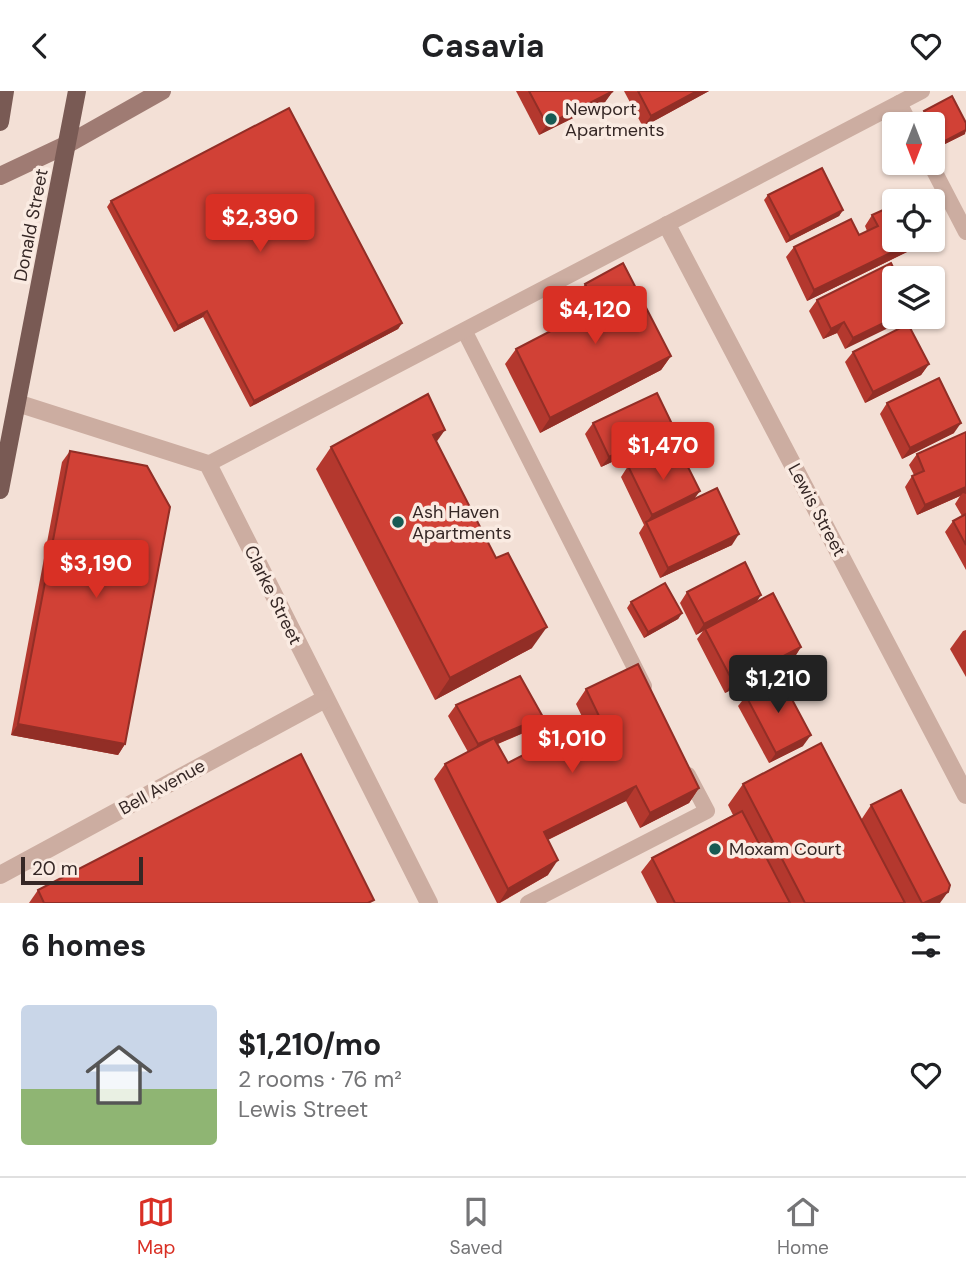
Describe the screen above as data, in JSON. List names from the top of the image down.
{
  "streets": {
    "main road": ["Donald Street"],
    "street": ["Lewis Street", "Clarke Street", "Bell Avenue"]
  },
  "crossings": [
    ["Clarke Street", "Bell Avenue"]
  ],
  "places": ["Newport Apartments", "Ash Haven Apartments", "Moxam Court"],
  "scale_bar": "20 m",
  "north": "bottom",
  "page": {
    "header": "Casavia",
    "price": [
      "$2,390",
      "$4,120",
      "$1,470",
      "$3,190",
      "$1,210",
      "$1,010"
    ],
    "scale": "20 m",
    "heading": "6 homes",
    "list": [
      {
        "name": "$1,210/mo",
        "note": "2 rooms · 76 m² · Lewis Street"
      }
    ],
    "tabs": ["Map", "Saved", "Home"]
  }
}
